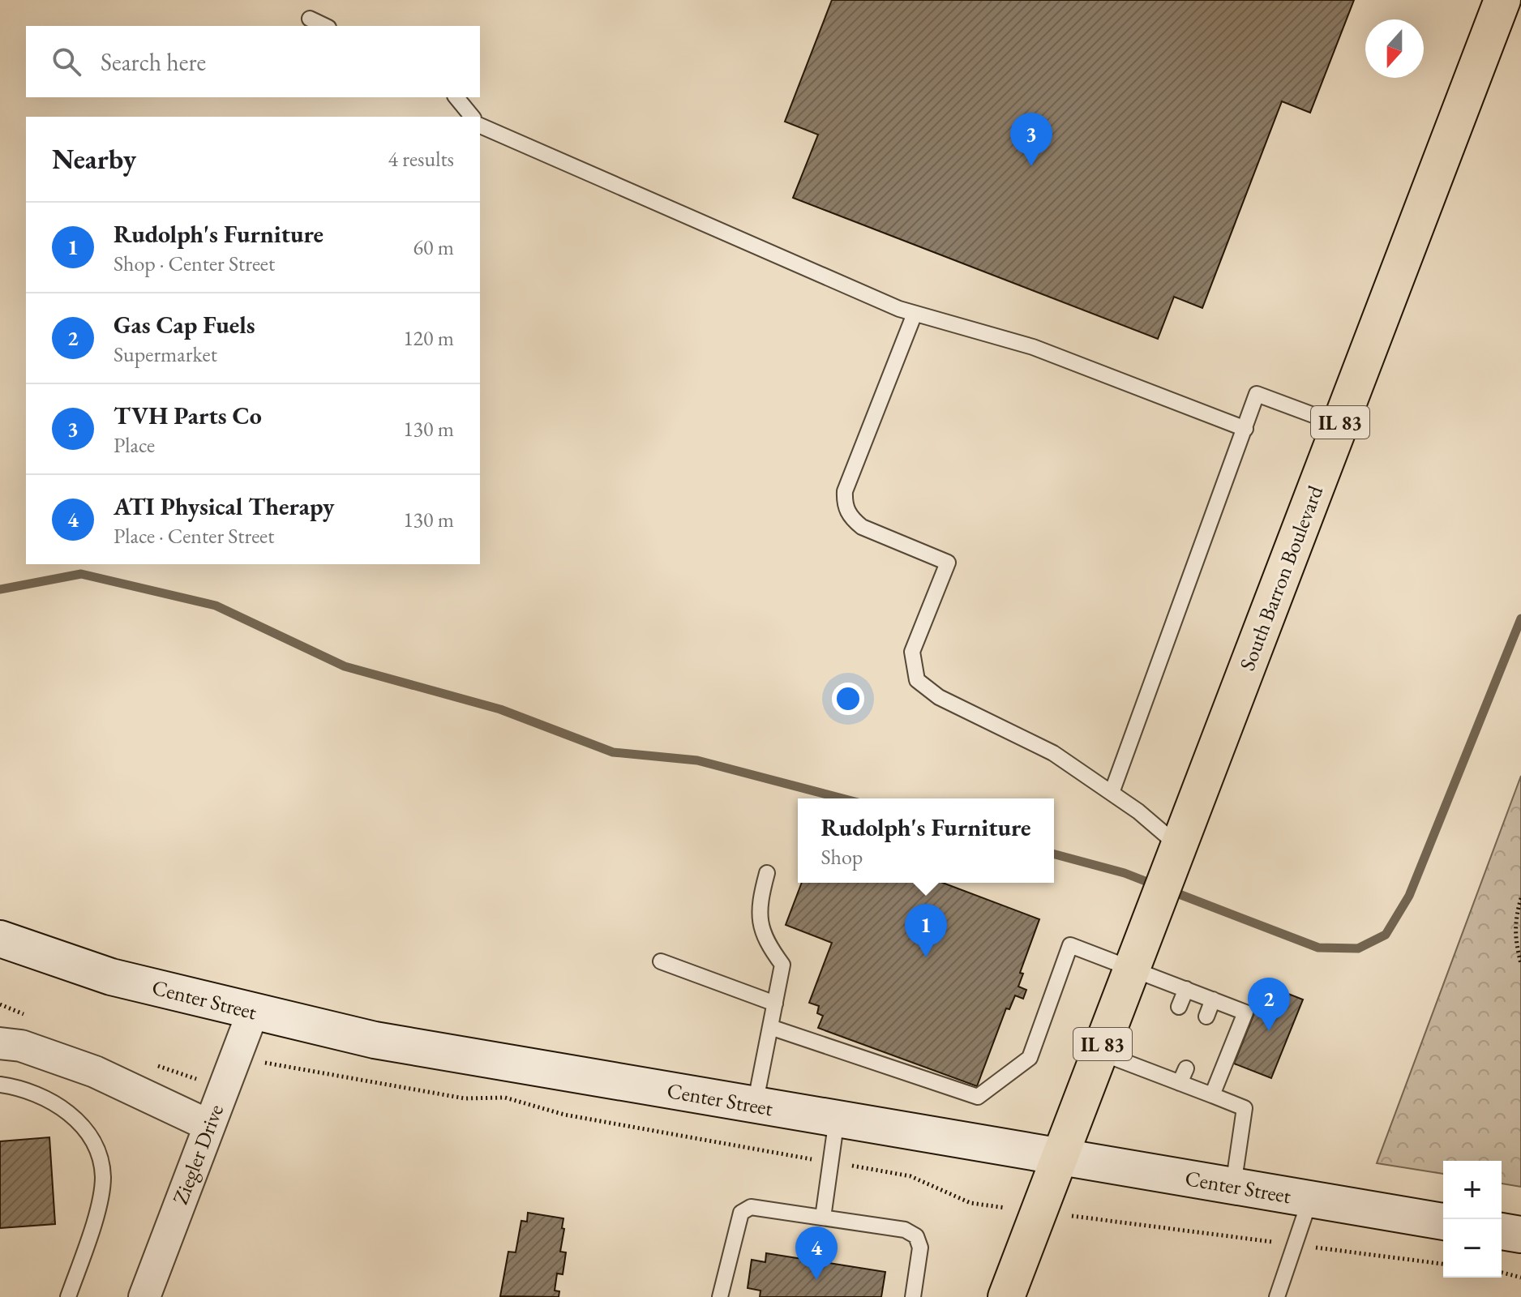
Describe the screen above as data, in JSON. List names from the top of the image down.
{
  "streets": {
    "main road": ["IL 83", "South Barron Boulevard"],
    "street": ["Center Street", "Ziegler Drive"]
  },
  "crossings": [
    ["IL 83", "South Barron Boulevard"],
    ["IL 83", "Center Street"],
    ["South Barron Boulevard", "Center Street"],
    ["Center Street", "Ziegler Drive"]
  ],
  "north": "bottom",
  "page": {
    "search": "Search here",
    "pins": [
      "3",
      "1",
      "2",
      "4"
    ],
    "heading": ["Nearby", "4 results"],
    "list": [
      {
        "mark": "1",
        "name": "Rudolph's Furniture",
        "note": "Shop · Center Street",
        "value": "60 m"
      },
      {
        "mark": "2",
        "name": "Gas Cap Fuels",
        "note": "Supermarket",
        "value": "120 m"
      },
      {
        "mark": "3",
        "name": "TVH Parts Co",
        "note": "Place",
        "value": "130 m"
      },
      {
        "mark": "4",
        "name": "ATI Physical Therapy",
        "note": "Place · Center Street",
        "value": "130 m"
      }
    ],
    "popup": ["Rudolph's Furniture", "Shop"],
    "map_buttons": ["+", "−"]
  }
}
